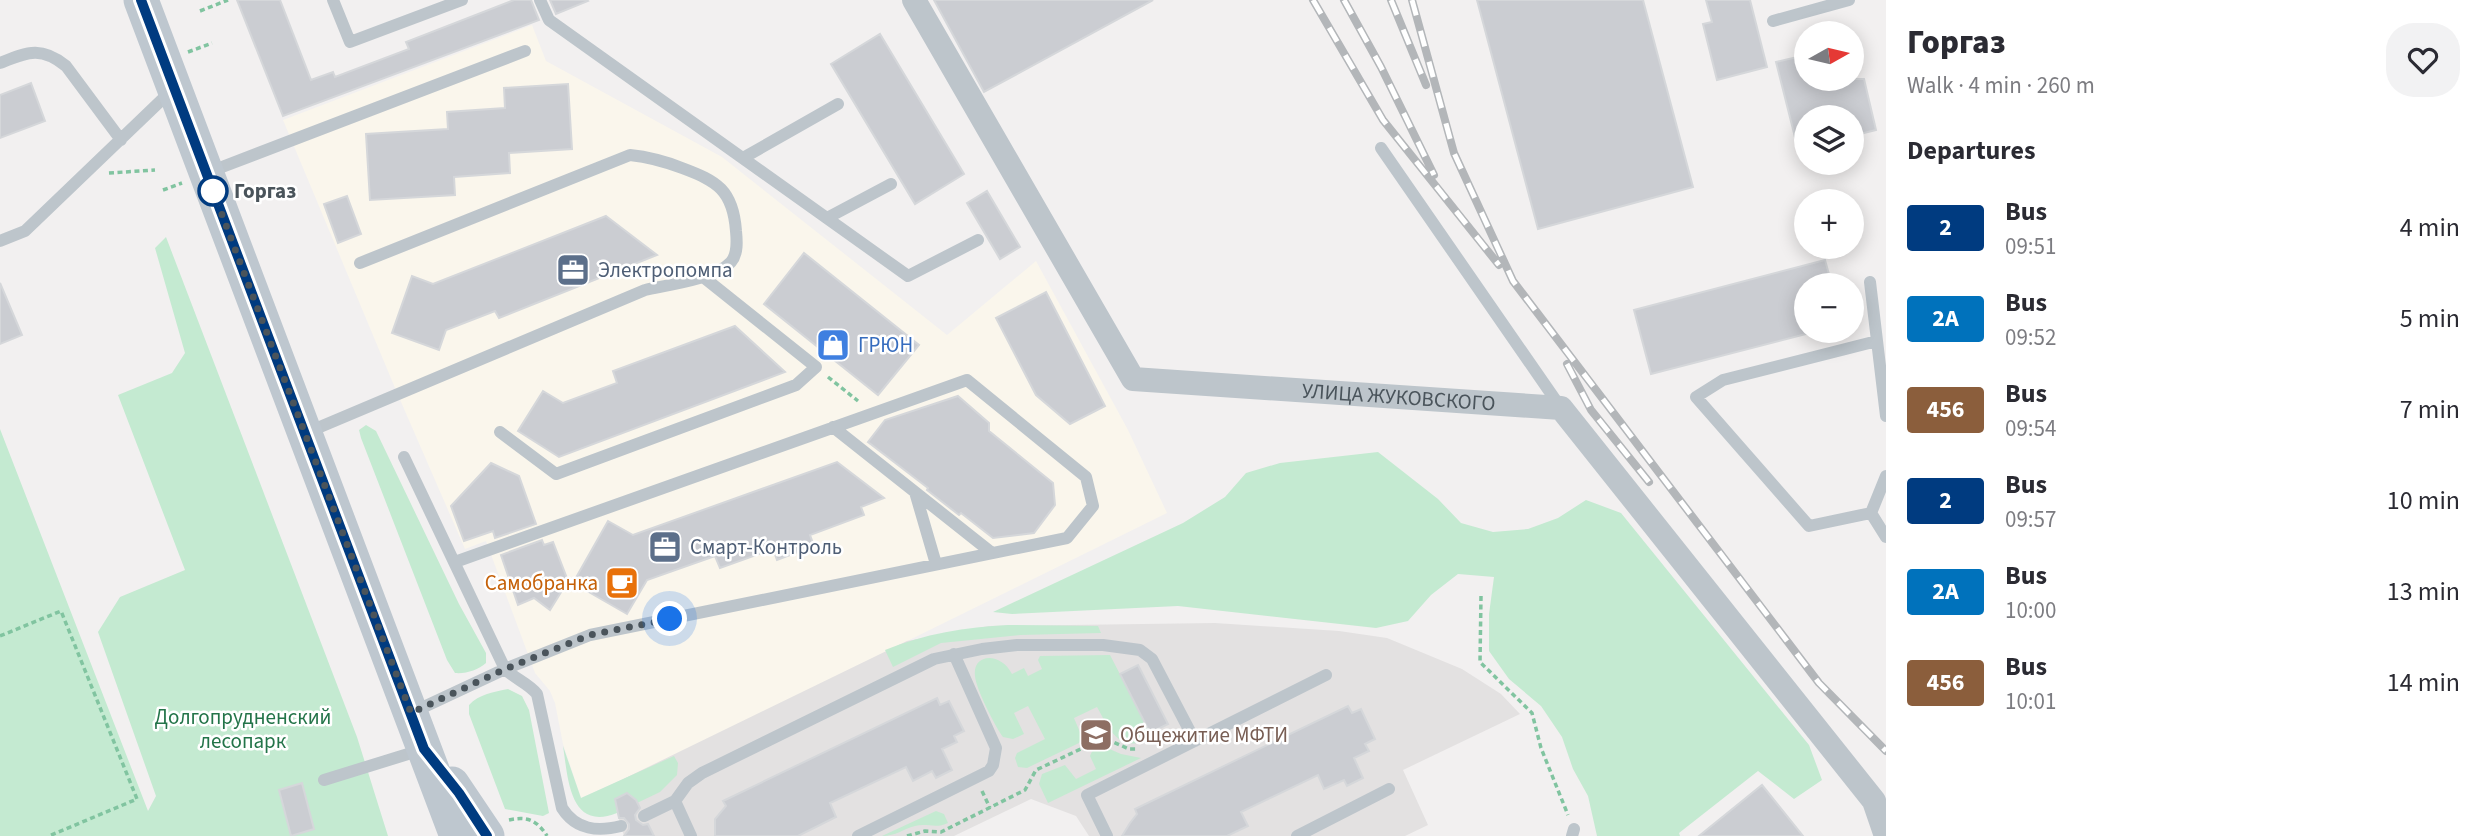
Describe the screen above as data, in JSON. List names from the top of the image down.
{
  "streets": {
    "street": ["УЛИЦА ЖУКОВСКОГО"]
  },
  "parks": ["Долгопрудненский лесопарк"],
  "places": {
    "other": ["Горгаз"],
    "office": ["Электропомпа", "Смарт-Контроль"],
    "shop": ["ГРЮН"],
    "cafe": ["Самобранка"],
    "school or university": ["Общежитие МФТИ"]
  },
  "lines": ["bus line 2"],
  "north": "right",
  "page": {
    "heading": [
      ["Горгаз", "Walk · 4 min · 260 m"],
      "Departures"
    ],
    "map_buttons": ["+", "−"],
    "list": [
      {
        "mark": "2",
        "name": "Bus",
        "note": "09:51",
        "value": "4 min"
      },
      {
        "mark": "2А",
        "name": "Bus",
        "note": "09:52",
        "value": "5 min"
      },
      {
        "mark": "456",
        "name": "Bus",
        "note": "09:54",
        "value": "7 min"
      },
      {
        "mark": "2",
        "name": "Bus",
        "note": "09:57",
        "value": "10 min"
      },
      {
        "mark": "2А",
        "name": "Bus",
        "note": "10:00",
        "value": "13 min"
      },
      {
        "mark": "456",
        "name": "Bus",
        "note": "10:01",
        "value": "14 min"
      }
    ]
  }
}
